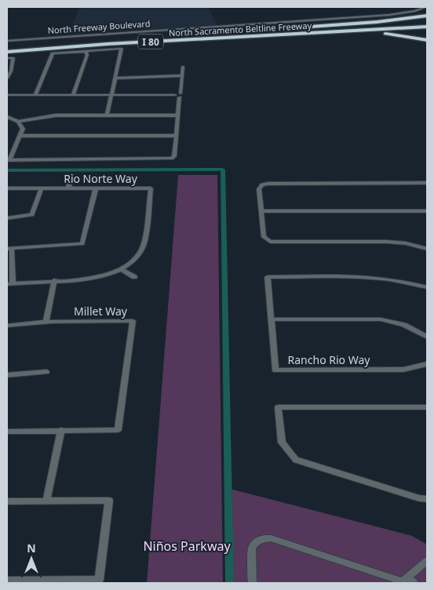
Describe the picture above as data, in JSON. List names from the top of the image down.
{
  "streets": {
    "highway": ["North Sacramento Beltline Freeway", "I 80"],
    "street": [
      "North Freeway Boulevard",
      "Rio Norte Way",
      "Millet Way",
      "Rancho Rio Way"
    ]
  },
  "parks": ["Niños Parkway"],
  "north": "top"
}
